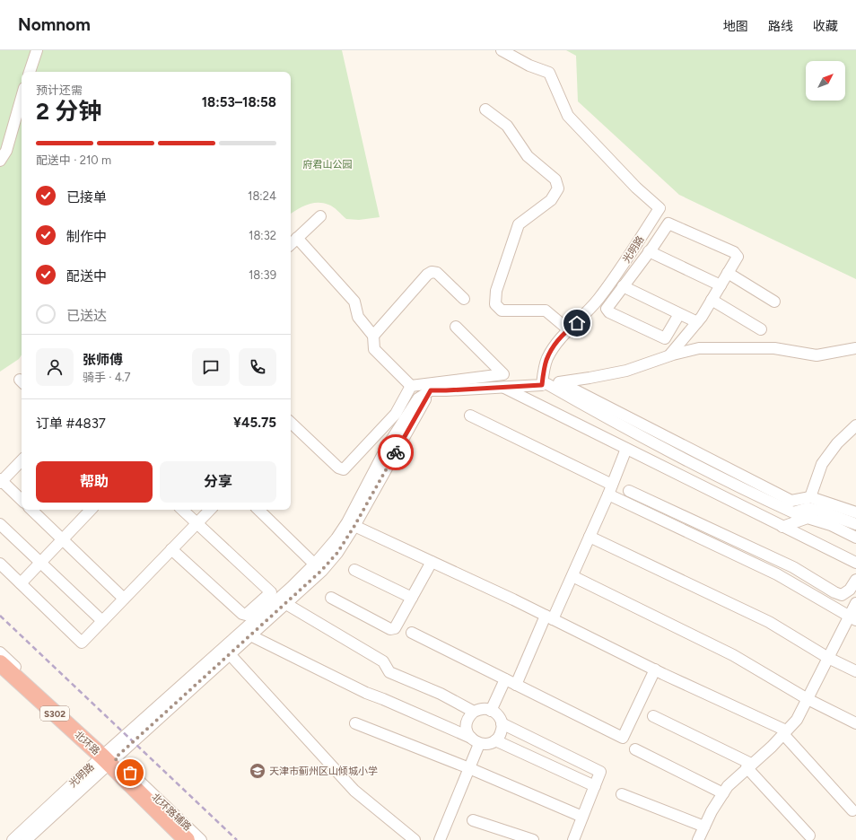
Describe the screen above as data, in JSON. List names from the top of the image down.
{
  "streets": {
    "highway": ["S302", "北环路"],
    "street": ["光明路", "北环路辅路"]
  },
  "crossings": [
    ["光明路", "北环路"],
    ["光明路", "北环路辅路"],
    ["北环路", "北环路辅路"]
  ],
  "parks": ["府君山公园"],
  "places": {
    "school or university": ["天津市蓟州区山倾城小学"]
  },
  "north": "top right",
  "page": {
    "header": "Nomnom",
    "nav": ["地图", "路线", "收藏"],
    "heading": ["2 分钟", "预计还需", "18:53–18:58"],
    "panel": [
      "张师傅",
      "骑手 · 4.7",
      "订单 #4837",
      "¥45.75"
    ],
    "bar": "配送中 · 210 m",
    "list": [
      ["已接单", "18:24"],
      ["制作中", "18:32"],
      ["配送中", "18:39"],
      "已送达"
    ],
    "buttons": ["帮助", "分享"]
  }
}
